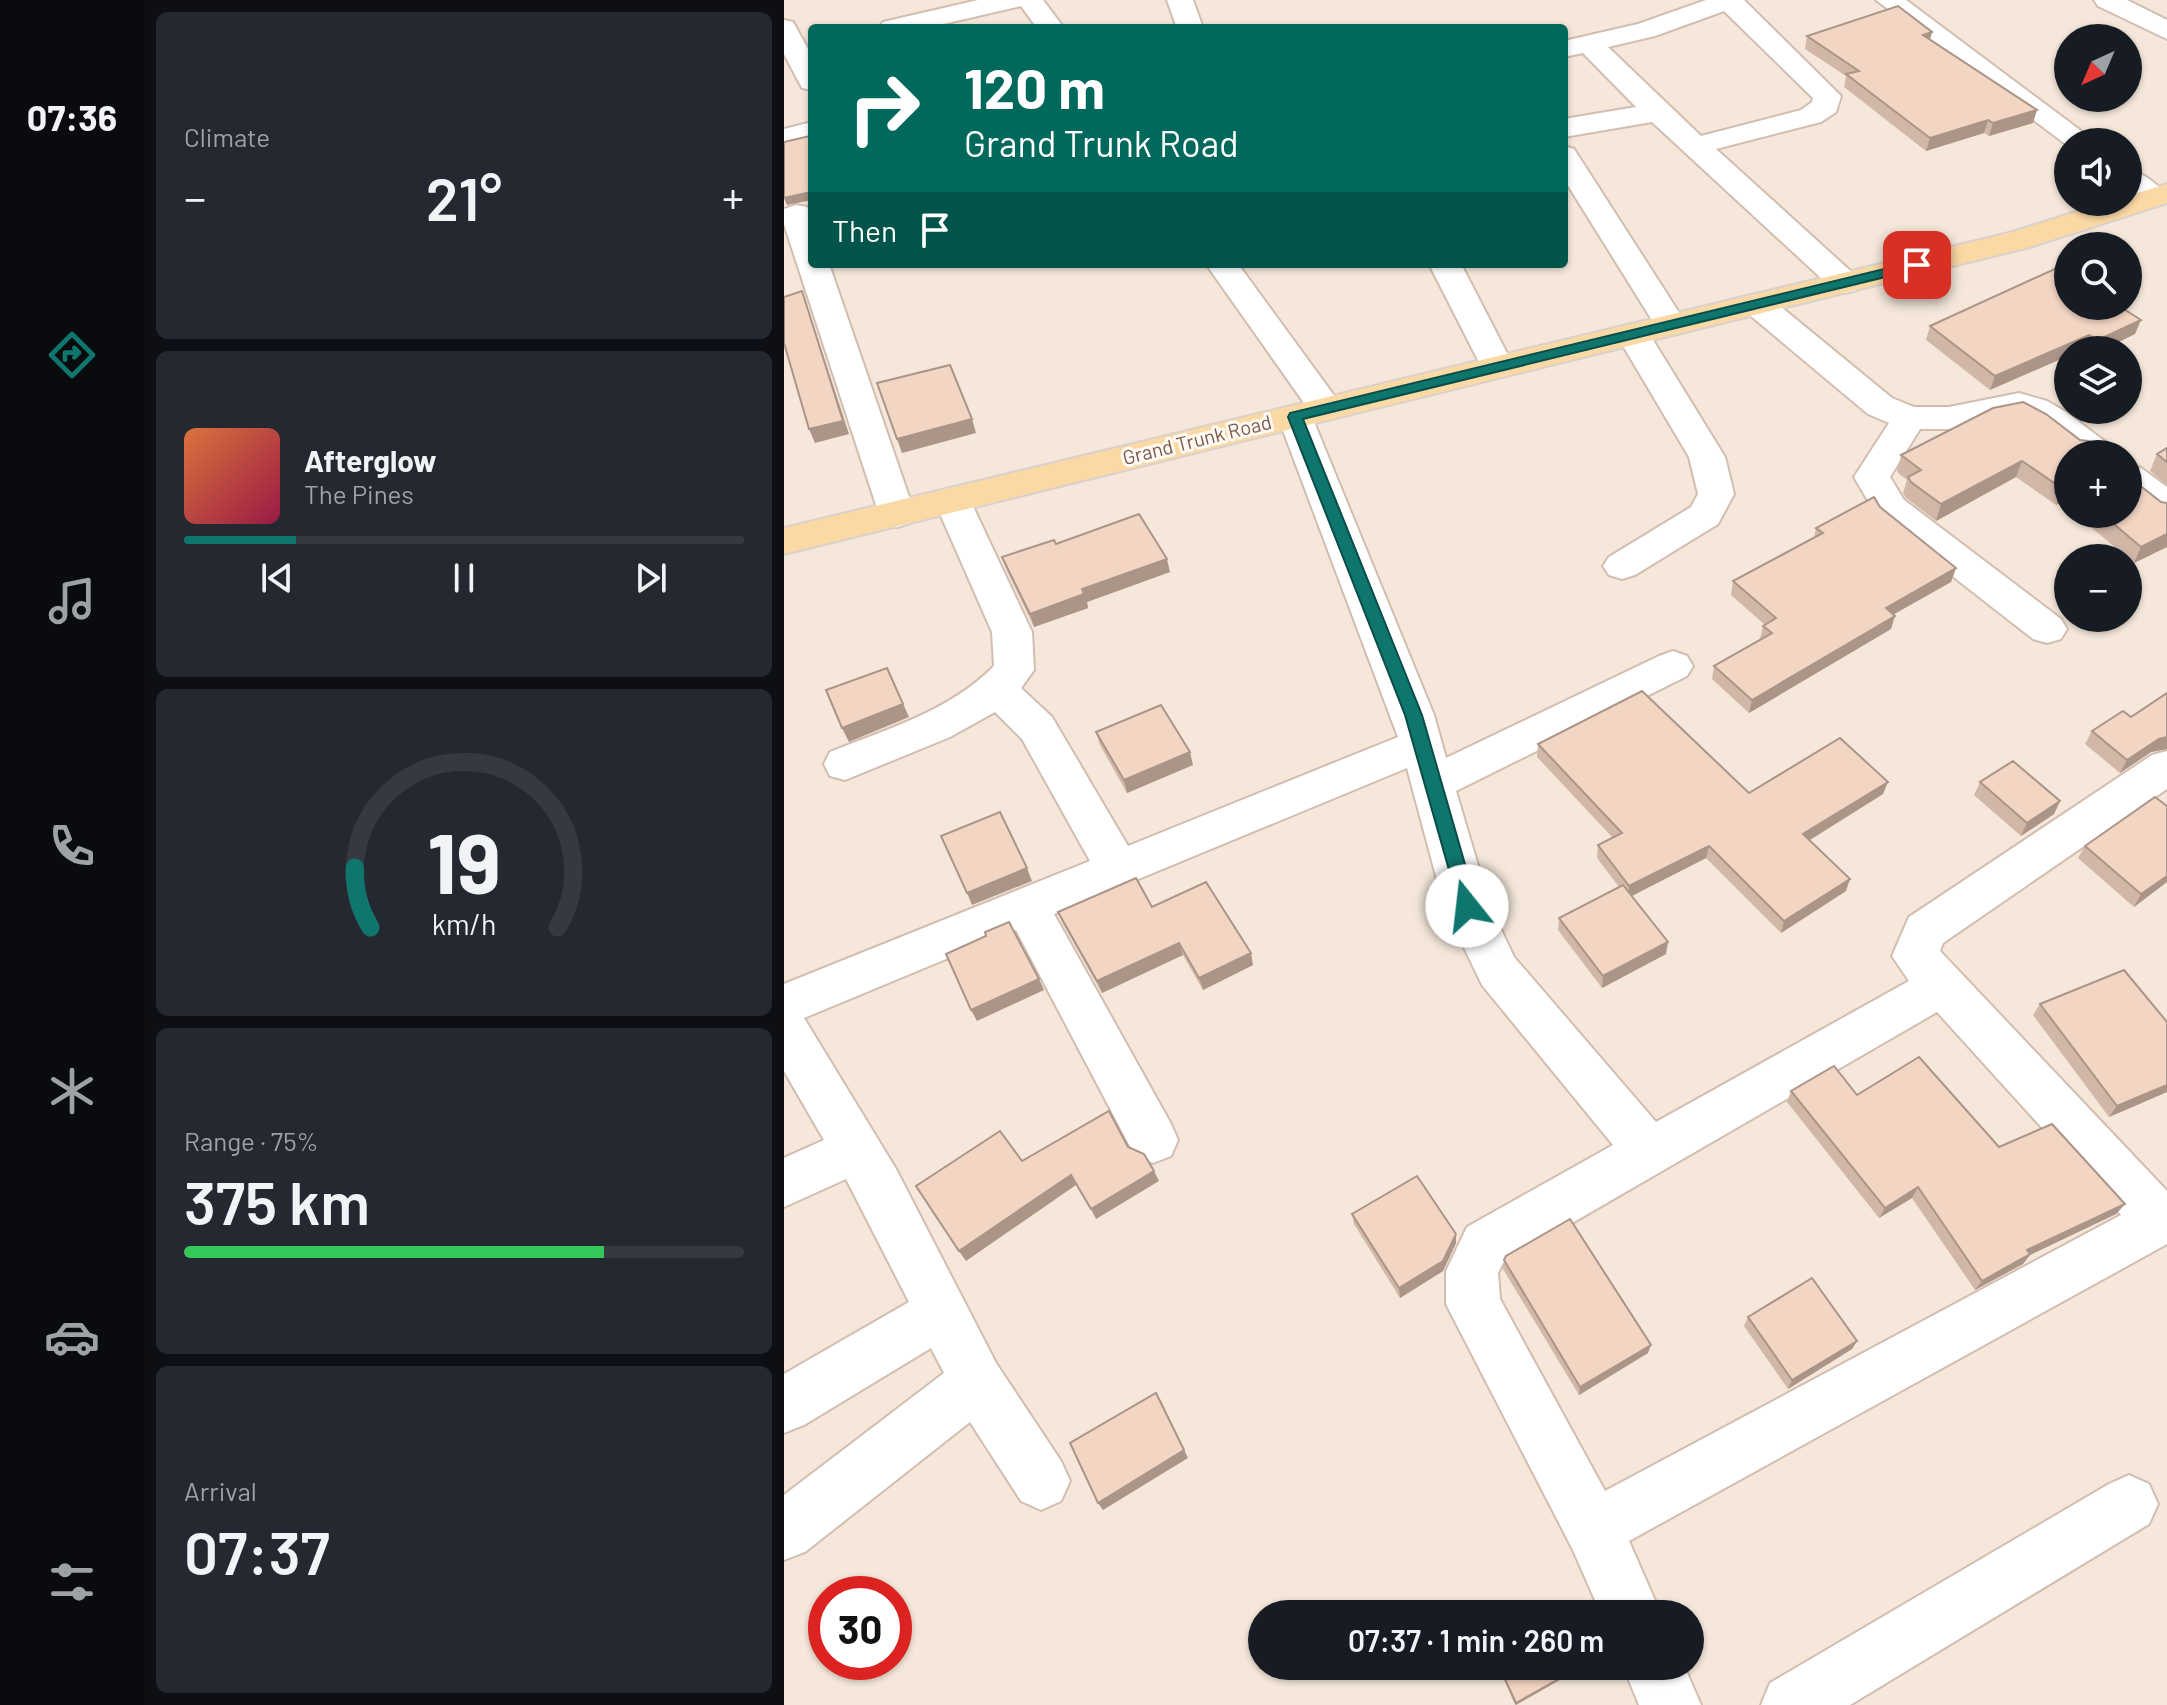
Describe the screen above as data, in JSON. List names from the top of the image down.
{
  "streets": {
    "main road": ["Grand Trunk Road"]
  },
  "north": "bottom left",
  "page": {
    "tabs": "07:36",
    "tile": [
      "Climate",
      ["Range · 75%", "375 km"],
      ["Arrival", "07:37"]
    ],
    "map_buttons": ["+", "−"],
    "turn": ["120 m", "Grand Trunk Road"],
    "heat": ["−", "21°", "+"],
    "then": "Then",
    "song": ["Afterglow", "The Pines"],
    "limit": "30",
    "trip": "07:37 · 1 min · 260 m",
    "gauge": ["19", "km/h"]
  }
}
